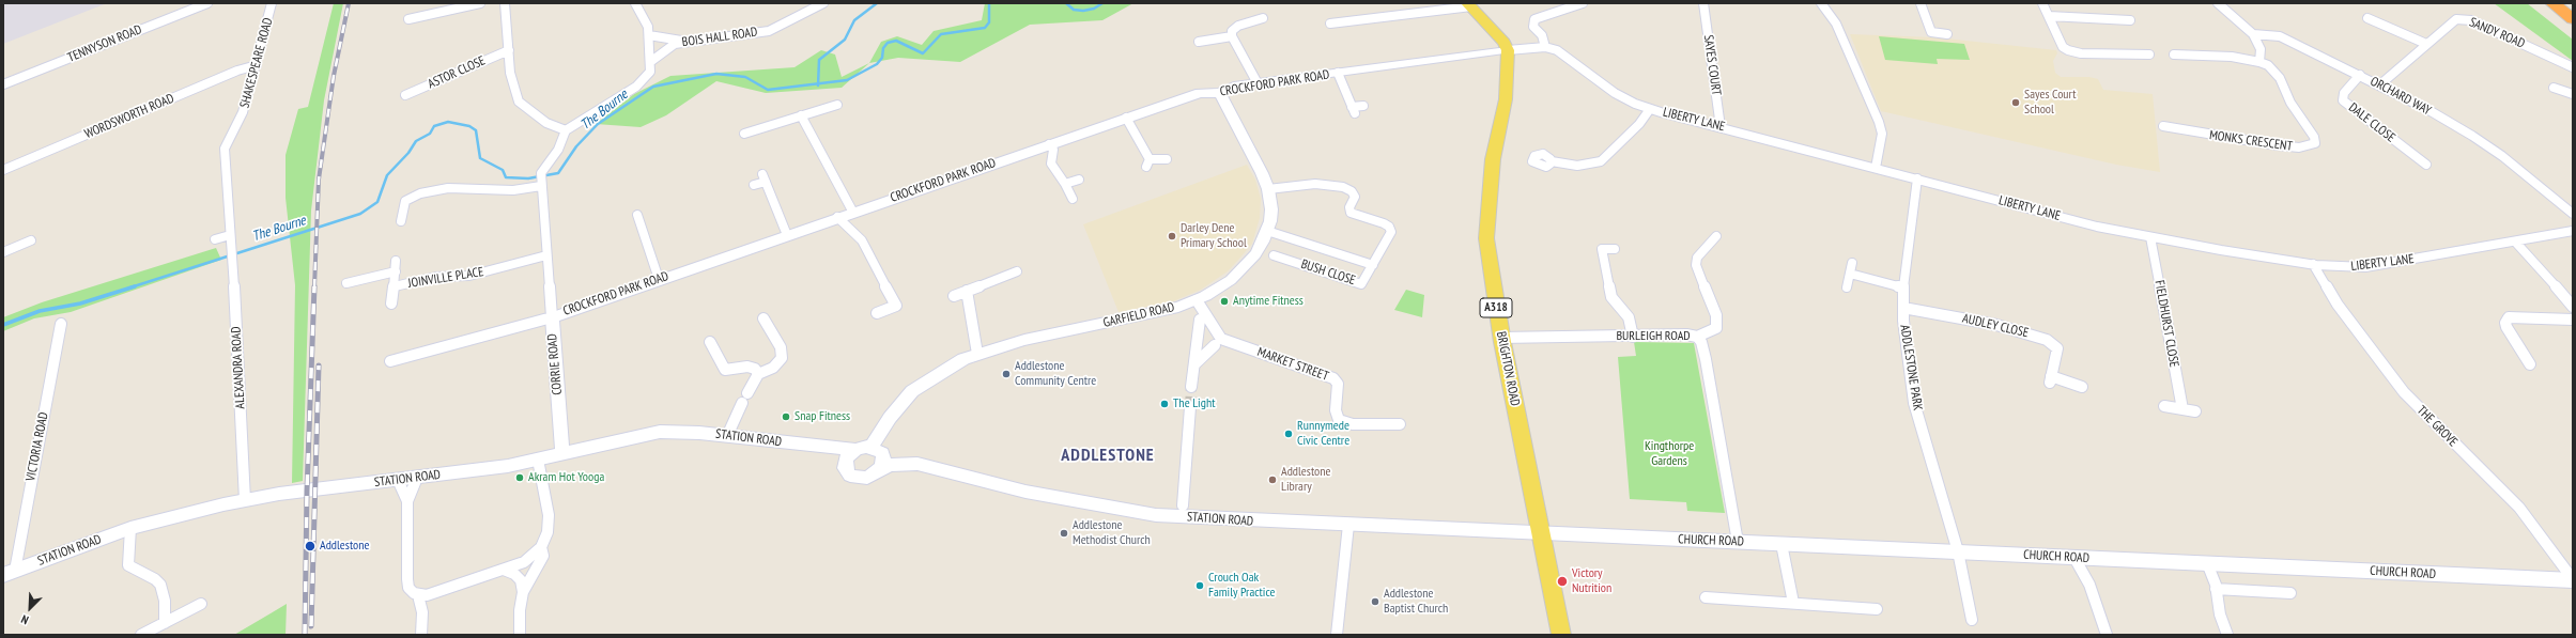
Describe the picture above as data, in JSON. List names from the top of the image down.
{
  "streets": {
    "main road": [
      "CROCKFORD PARK ROAD",
      "A318",
      "GARFIELD ROAD",
      "CORRIE ROAD",
      "BRIGHTON ROAD",
      "STATION ROAD",
      "CHURCH ROAD"
    ],
    "street": [
      "SANDY ROAD",
      "BOIS HALL ROAD",
      "TENNYSON ROAD",
      "SHAKESPEARE ROAD",
      "SAYES COURT",
      "ASTOR CLOSE",
      "ORCHARD WAY",
      "WORDSWORTH ROAD",
      "LIBERTY LANE",
      "DALE CLOSE",
      "MONKS CRESCENT",
      "BUSH CLOSE",
      "JOINVILLE PLACE",
      "FIELDHURST CLOSE",
      "AUDLEY CLOSE",
      "BURLEIGH ROAD",
      "MARKET STREET",
      "ALEXANDRA ROAD",
      "ADDLESTONE PARK",
      "THE GROVE",
      "VICTORIA ROAD"
    ]
  },
  "crossings": [
    ["SANDY ROAD", "ORCHARD WAY"],
    ["SHAKESPEARE ROAD", "WORDSWORTH ROAD"],
    ["SHAKESPEARE ROAD", "ALEXANDRA ROAD"],
    ["SAYES COURT", "LIBERTY LANE"],
    ["CROCKFORD PARK ROAD", "LIBERTY LANE"],
    ["CROCKFORD PARK ROAD", "GARFIELD ROAD"],
    ["CROCKFORD PARK ROAD", "CORRIE ROAD"],
    ["CROCKFORD PARK ROAD", "BRIGHTON ROAD"],
    ["ORCHARD WAY", "DALE CLOSE"],
    ["LIBERTY LANE", "FIELDHURST CLOSE"],
    ["LIBERTY LANE", "ADDLESTONE PARK"],
    ["LIBERTY LANE", "BRIGHTON ROAD"],
    ["LIBERTY LANE", "THE GROVE"],
    ["BUSH CLOSE", "GARFIELD ROAD"],
    ["JOINVILLE PLACE", "CORRIE ROAD"],
    ["A318", "BRIGHTON ROAD"],
    ["A318", "STATION ROAD"],
    ["A318", "CHURCH ROAD"],
    ["GARFIELD ROAD", "MARKET STREET"],
    ["GARFIELD ROAD", "STATION ROAD"],
    ["AUDLEY CLOSE", "ADDLESTONE PARK"],
    ["BURLEIGH ROAD", "BRIGHTON ROAD"],
    ["BURLEIGH ROAD", "CHURCH ROAD"],
    ["CORRIE ROAD", "STATION ROAD"],
    ["ALEXANDRA ROAD", "STATION ROAD"],
    ["ADDLESTONE PARK", "CHURCH ROAD"],
    ["BRIGHTON ROAD", "STATION ROAD"],
    ["BRIGHTON ROAD", "CHURCH ROAD"],
    ["THE GROVE", "CHURCH ROAD"],
    ["STATION ROAD", "VICTORIA ROAD"],
    ["STATION ROAD", "CHURCH ROAD"]
  ],
  "districts": ["ADDLESTONE"],
  "water": ["The Bourne"],
  "parks": ["Kingthorpe Gardens"],
  "places": [
    "Sayes Court School",
    "Darley Dene Primary School",
    "Anytime Fitness",
    "Addlestone Community Centre",
    "The Light",
    "Snap Fitness",
    "Runnymede Civic Centre",
    "Akram Hot Yooga",
    "Addlestone Library",
    "Addlestone Methodist Church",
    "Addlestone",
    "Victory Nutrition",
    "Crouch Oak Family Practice",
    "Addlestone Baptist Church"
  ],
  "north": "bottom left"
}
